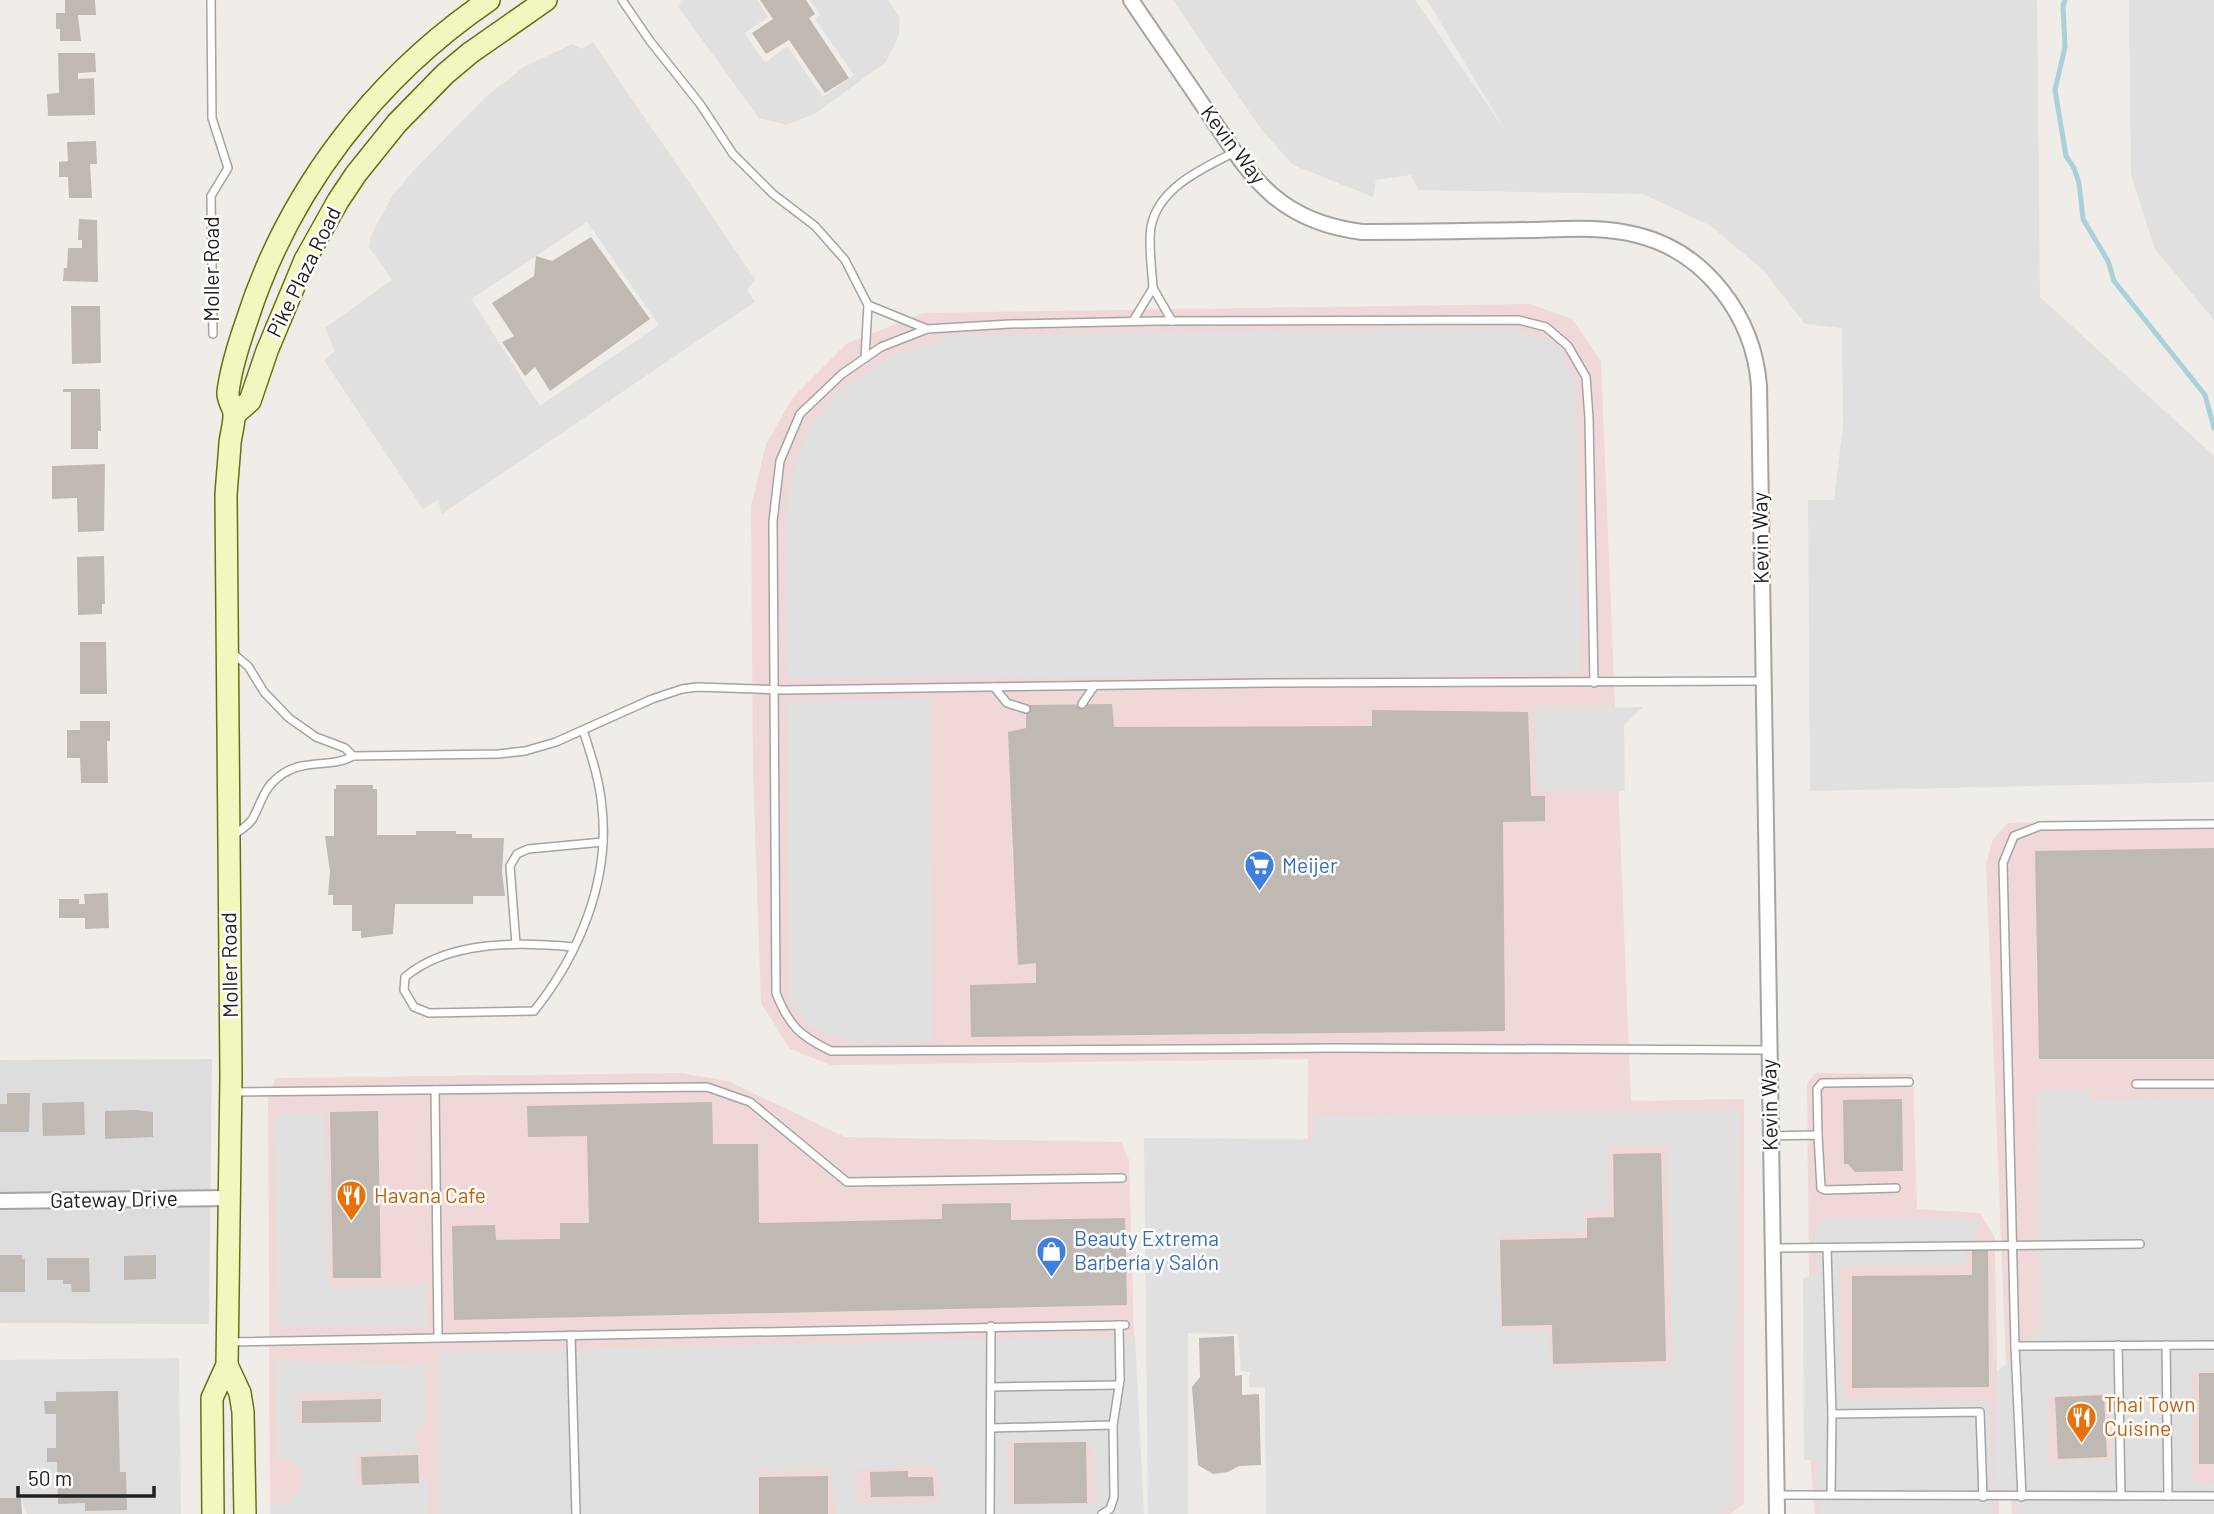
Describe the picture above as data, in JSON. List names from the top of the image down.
{
  "streets": {
    "main road": ["Moller Road", "Pike Plaza Road"],
    "street": ["Kevin Way", "Gateway Drive"]
  },
  "crossings": [
    ["Moller Road", "Pike Plaza Road"],
    ["Moller Road", "Gateway Drive"]
  ],
  "places": {
    "supermarket": ["Meijer"],
    "restaurant": ["Havana Cafe", "Thai Town Cuisine"],
    "shop": ["Beauty Extrema Barbería y Salón"]
  },
  "scale_bar": "50 m"
}
